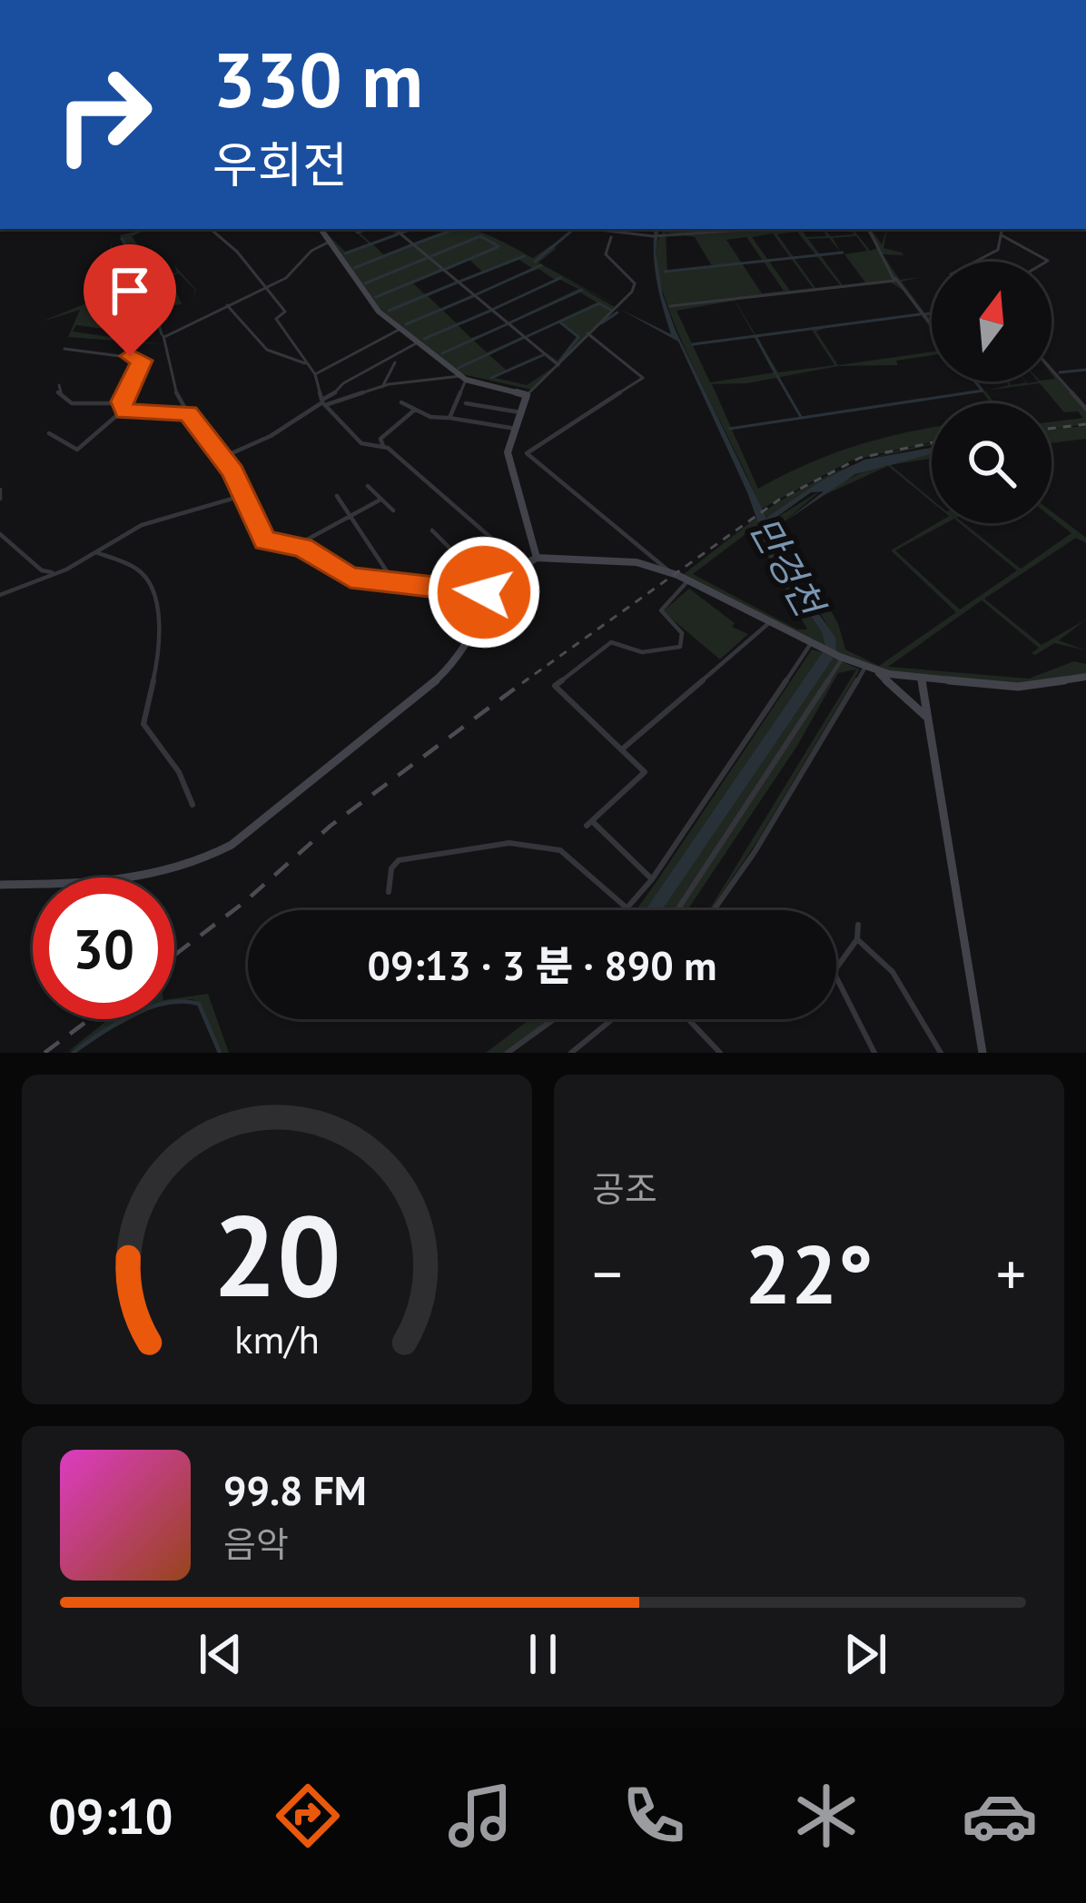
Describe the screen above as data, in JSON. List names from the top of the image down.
{
  "water": ["만겅천"],
  "north": "top",
  "page": {
    "turn": ["330 m", "우회전"],
    "limit": "30",
    "trip": "09:13 · 3 분 · 890 m",
    "tile": "공조",
    "heat": ["−", "22°", "+"],
    "song": ["99.8 FM", "음악"],
    "tabs": "09:10",
    "gauge": ["20", "km/h"]
  }
}
